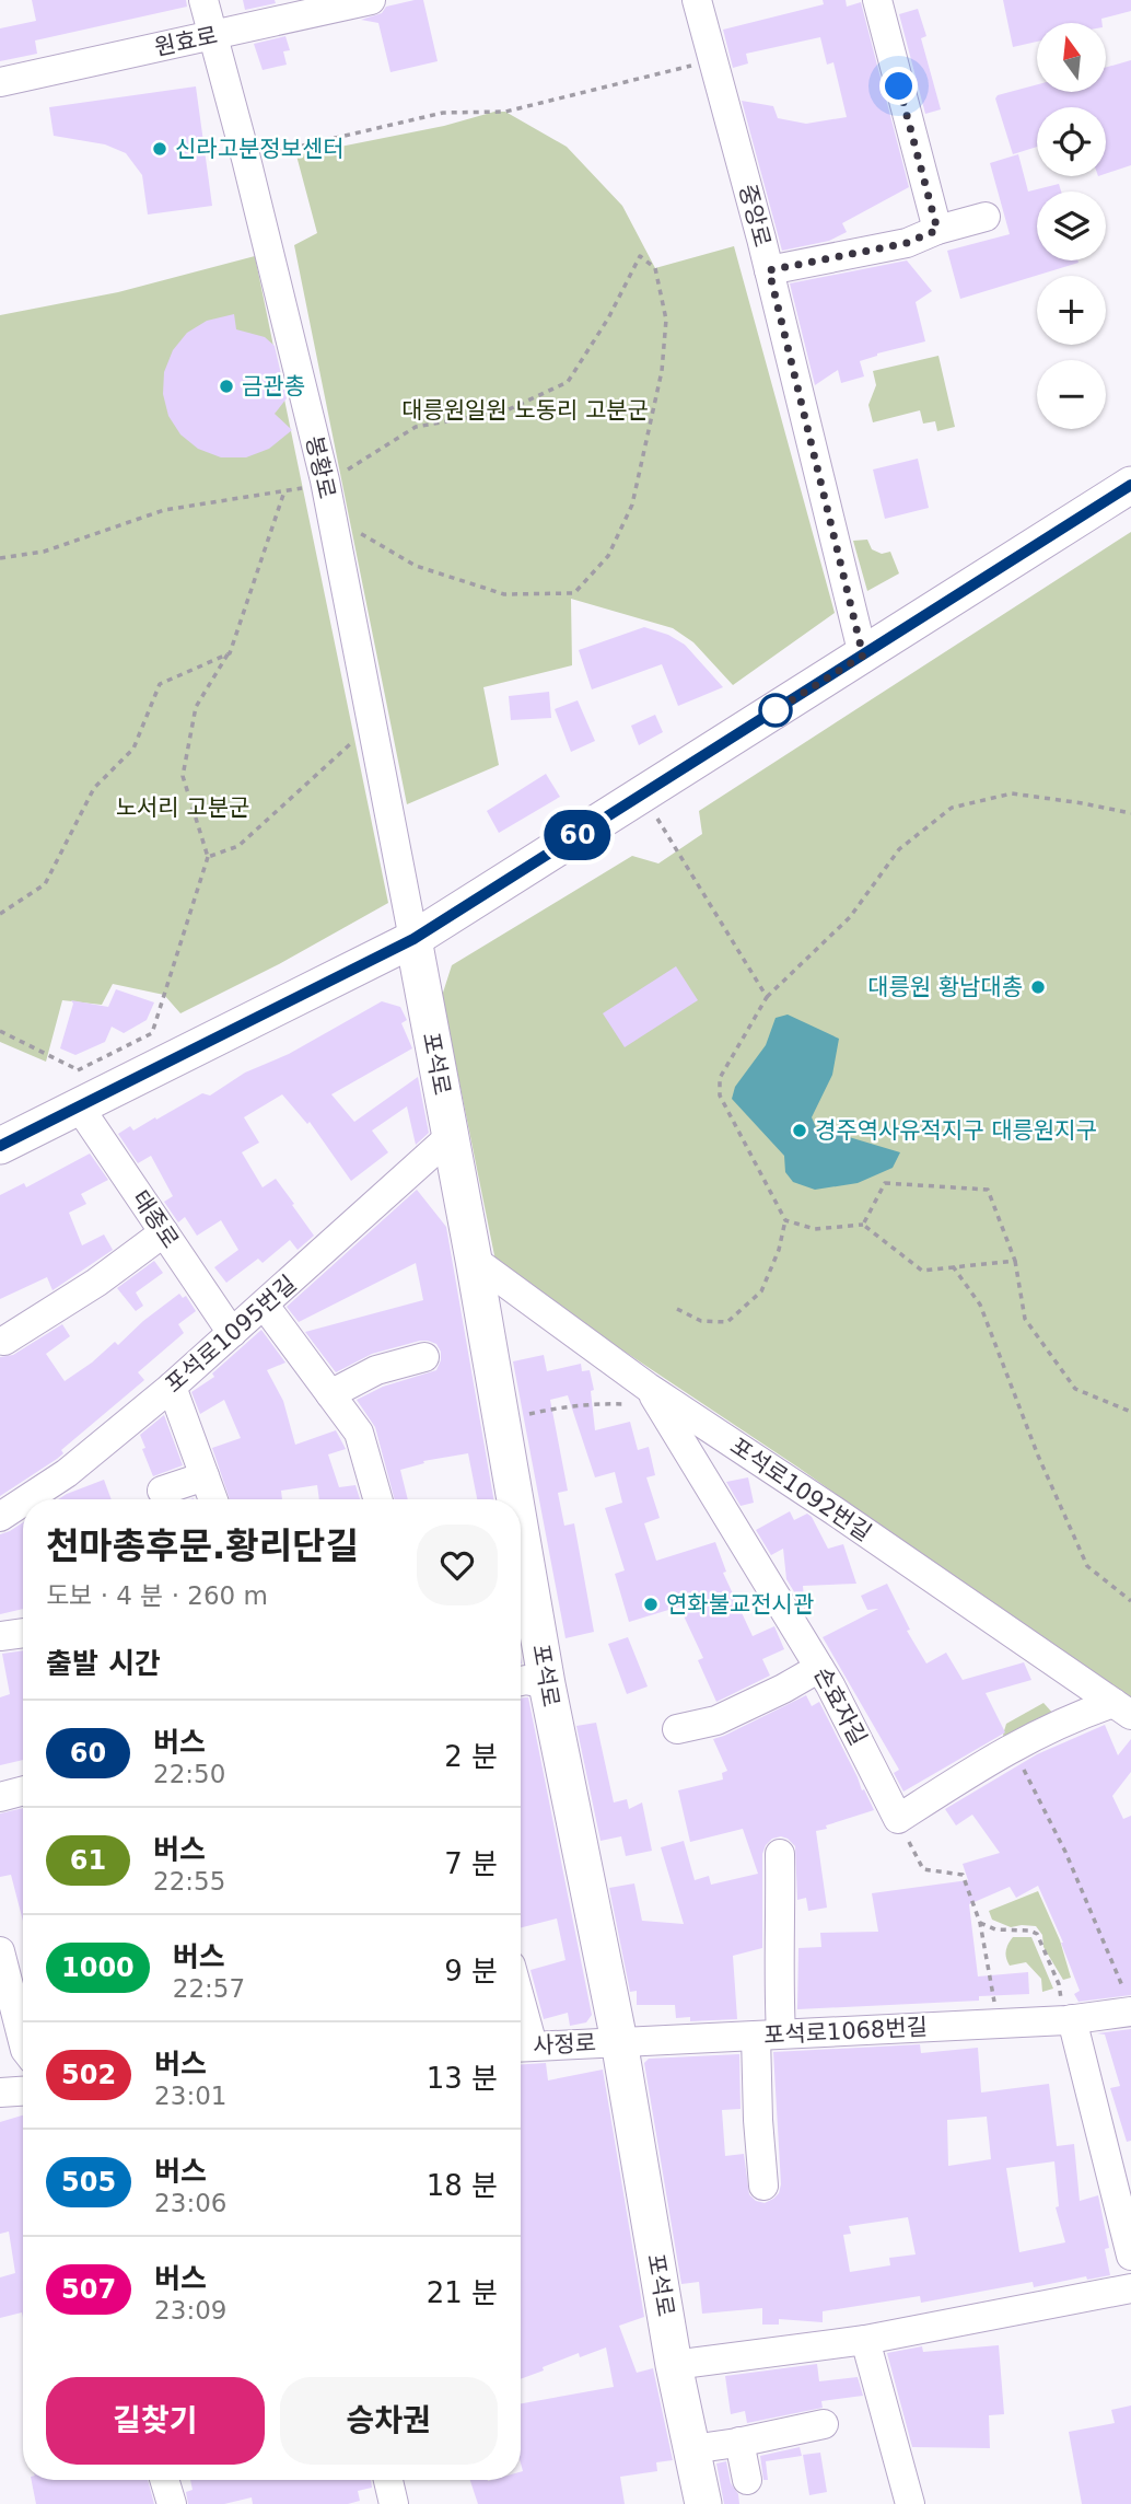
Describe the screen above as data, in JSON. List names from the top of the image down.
{
  "streets": {
    "main road": ["포석로"],
    "street": [
      "원효로",
      "중앙로",
      "봉황로",
      "태종로",
      "포석로1095번길",
      "포석로1092번길",
      "손효자길",
      "포석로1068번길",
      "사정로"
    ]
  },
  "crossings": [
    ["원효로", "봉황로"],
    ["봉황로", "포석로"],
    ["포석로", "포석로1095번길"],
    ["포석로", "포석로1092번길"],
    ["포석로", "포석로1068번길"],
    ["포석로", "사정로"],
    ["태종로", "포석로1095번길"],
    ["포석로1092번길", "손효자길"],
    ["포석로1068번길", "사정로"]
  ],
  "parks": ["대릉원일원 노동리 고분군", "노서리 고분군"],
  "places": [
    "신라고분정보센터",
    "금관총",
    "대릉원 황남대총",
    "경주역사유적지구 대릉원지구",
    "연화불교전시관"
  ],
  "lines": ["bus line 60"],
  "north": "top",
  "page": {
    "on_map": "60",
    "map_buttons": ["+", "−"],
    "heading": [
      ["천마총후문.황리단길", "도보 · 4 분 · 260 m"],
      "출발 시간"
    ],
    "list": [
      {
        "mark": "60",
        "name": "버스",
        "note": "22:50",
        "value": "2 분"
      },
      {
        "mark": "61",
        "name": "버스",
        "note": "22:55",
        "value": "7 분"
      },
      {
        "mark": "1000",
        "name": "버스",
        "note": "22:57",
        "value": "9 분"
      },
      {
        "mark": "502",
        "name": "버스",
        "note": "23:01",
        "value": "13 분"
      },
      {
        "mark": "505",
        "name": "버스",
        "note": "23:06",
        "value": "18 분"
      },
      {
        "mark": "507",
        "name": "버스",
        "note": "23:09",
        "value": "21 분"
      }
    ],
    "buttons": ["길찾기", "승차권"]
  }
}
